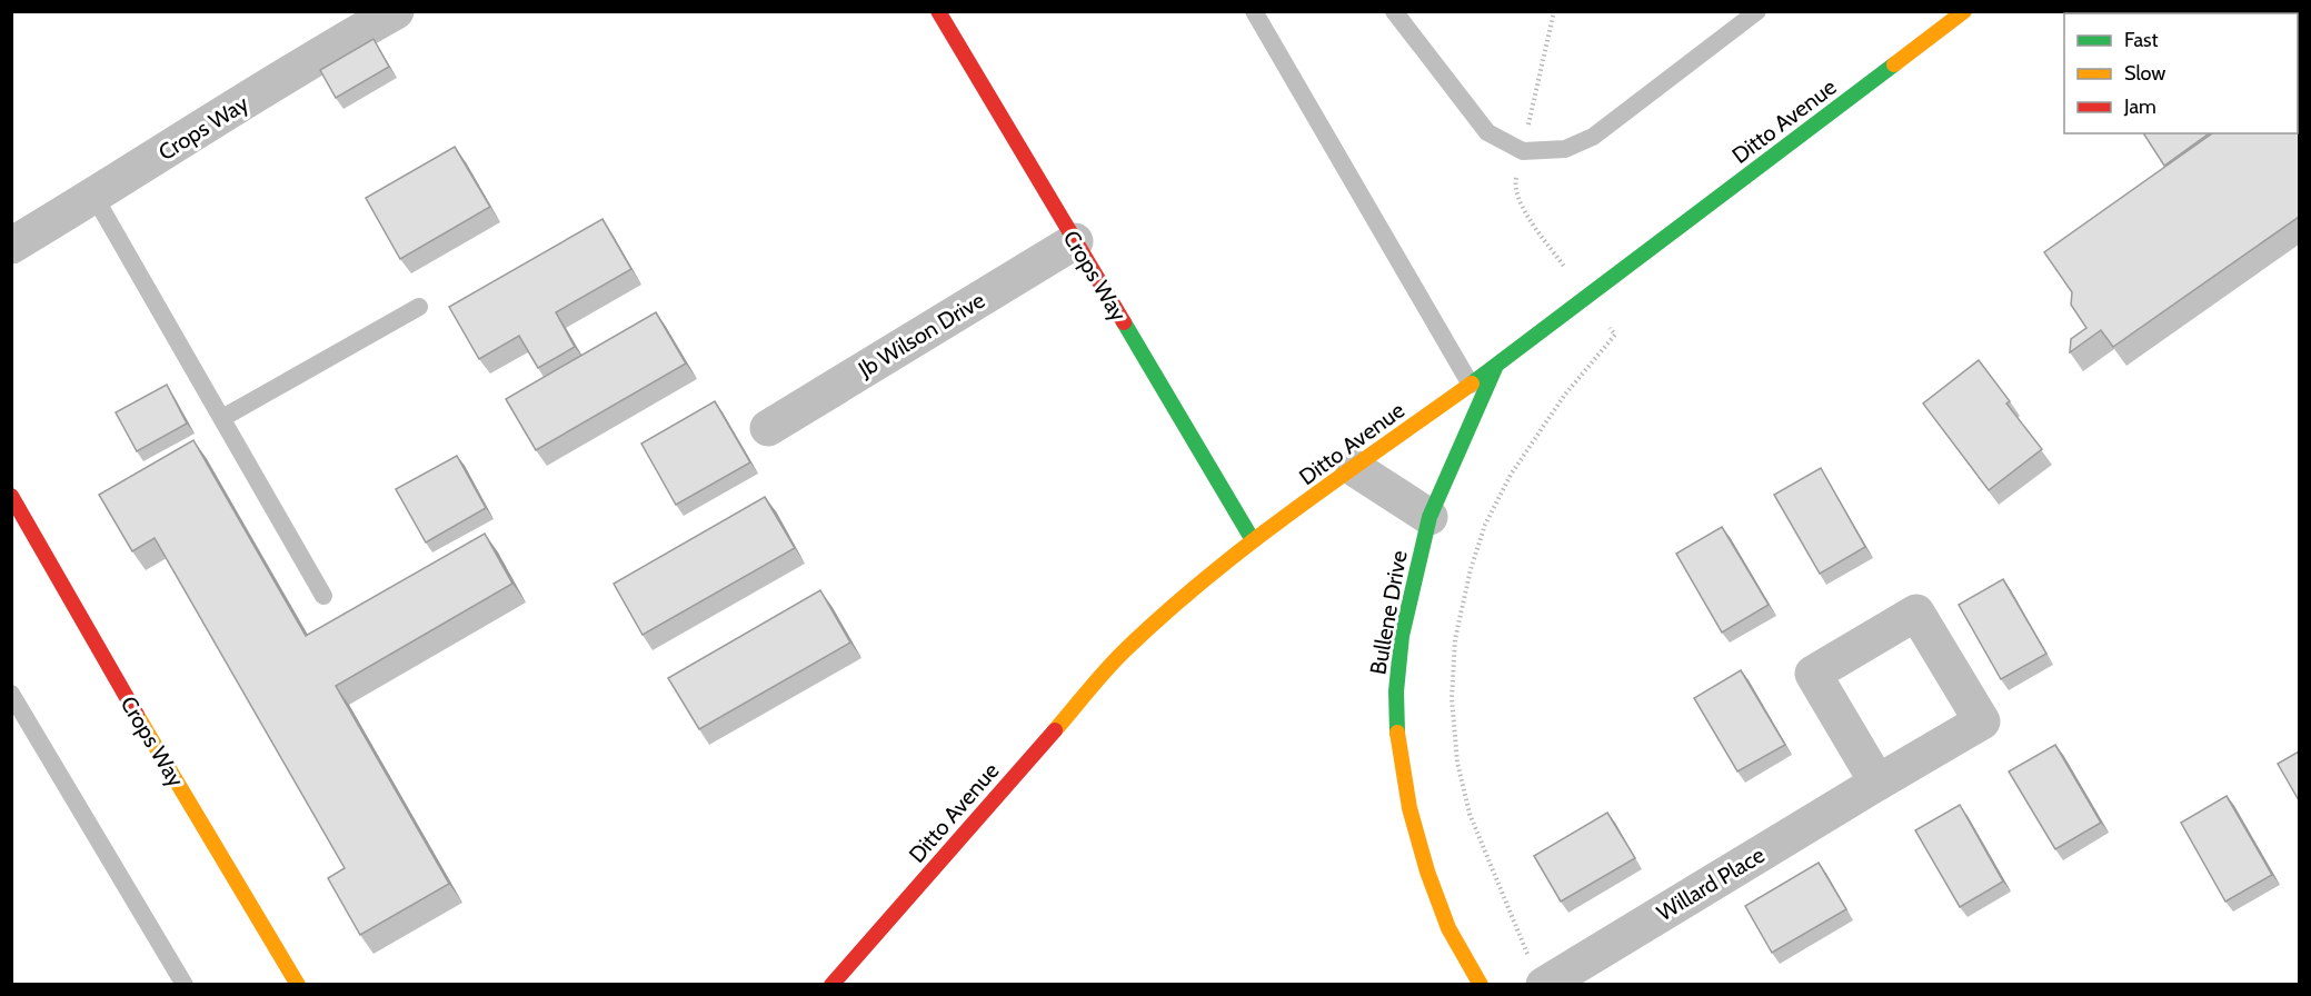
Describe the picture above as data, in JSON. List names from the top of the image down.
{
  "streets": {
    "street": [
      "Ditto Avenue",
      "Crops Way",
      "Jb Wilson Drive",
      "Bullene Drive",
      "Willard Place"
    ]
  },
  "crossings": [
    ["Ditto Avenue", "Crops Way"],
    ["Ditto Avenue", "Bullene Drive"],
    ["Crops Way", "Jb Wilson Drive"]
  ],
  "legend": ["Fast", "Slow", "Jam"]
}
